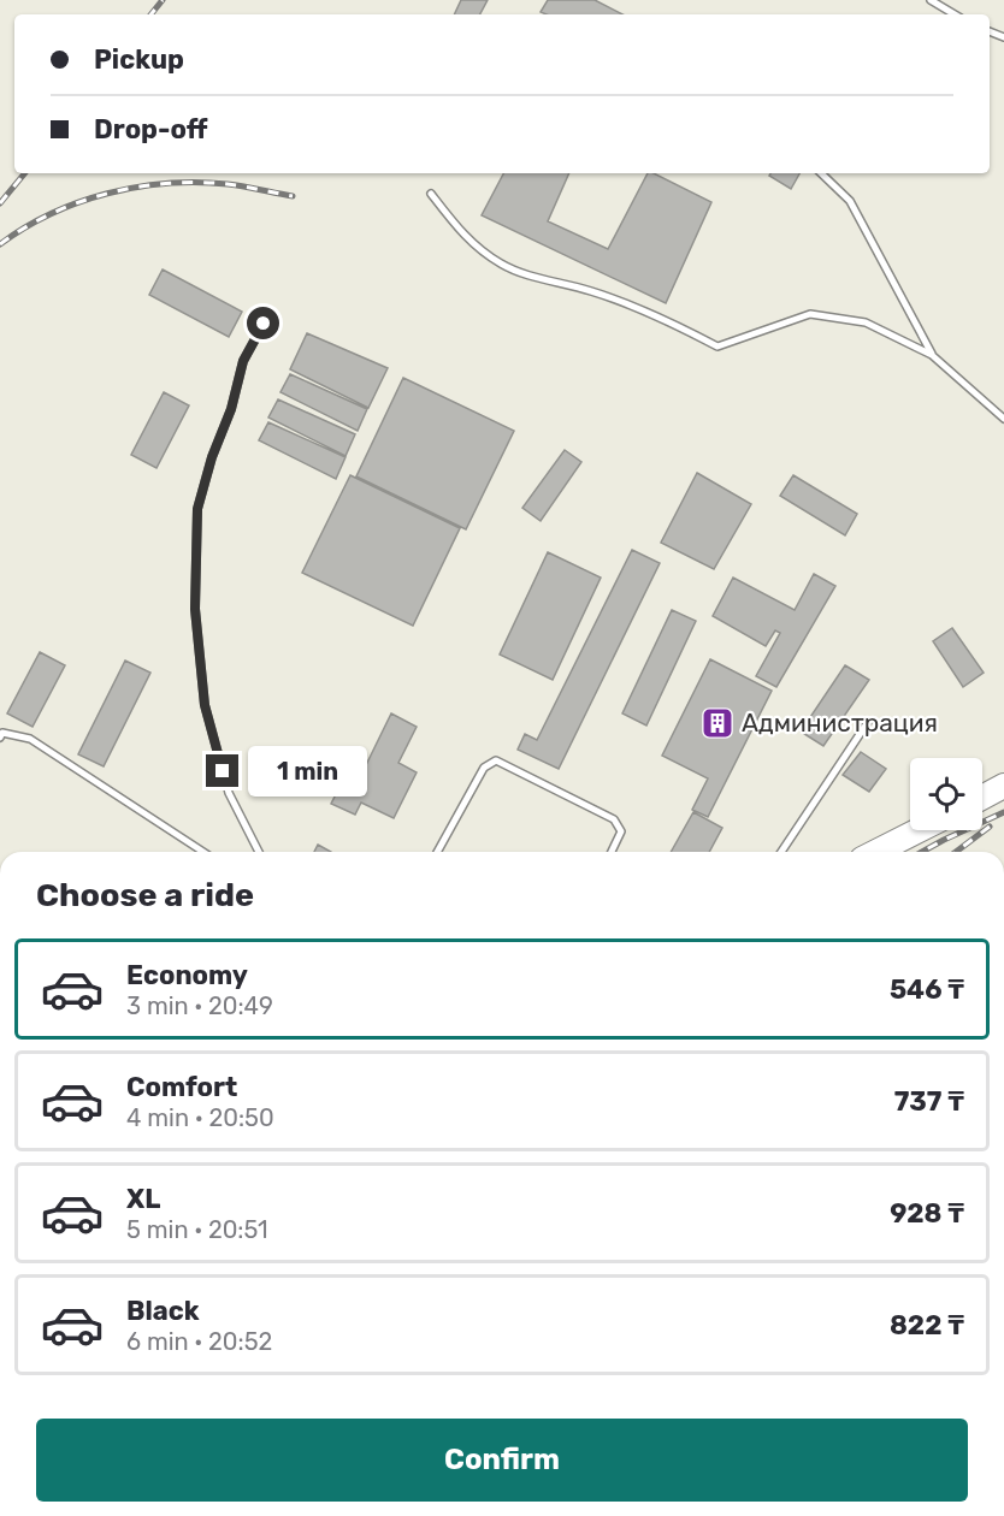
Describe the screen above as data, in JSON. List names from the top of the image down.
{
  "places": {
    "building": ["Администрация"]
  },
  "page": {
    "banner": ["Pickup", "Drop-off"],
    "bubble": "1 min",
    "heading": "Choose a ride",
    "list": [
      {
        "name": "Economy",
        "note": "3 min · 20:49",
        "value": "546 ₸"
      },
      {
        "name": "Comfort",
        "note": "4 min · 20:50",
        "value": "737 ₸"
      },
      {
        "name": "XL",
        "note": "5 min · 20:51",
        "value": "928 ₸"
      },
      {
        "name": "Black",
        "note": "6 min · 20:52",
        "value": "822 ₸"
      }
    ],
    "buttons": "Confirm"
  }
}
